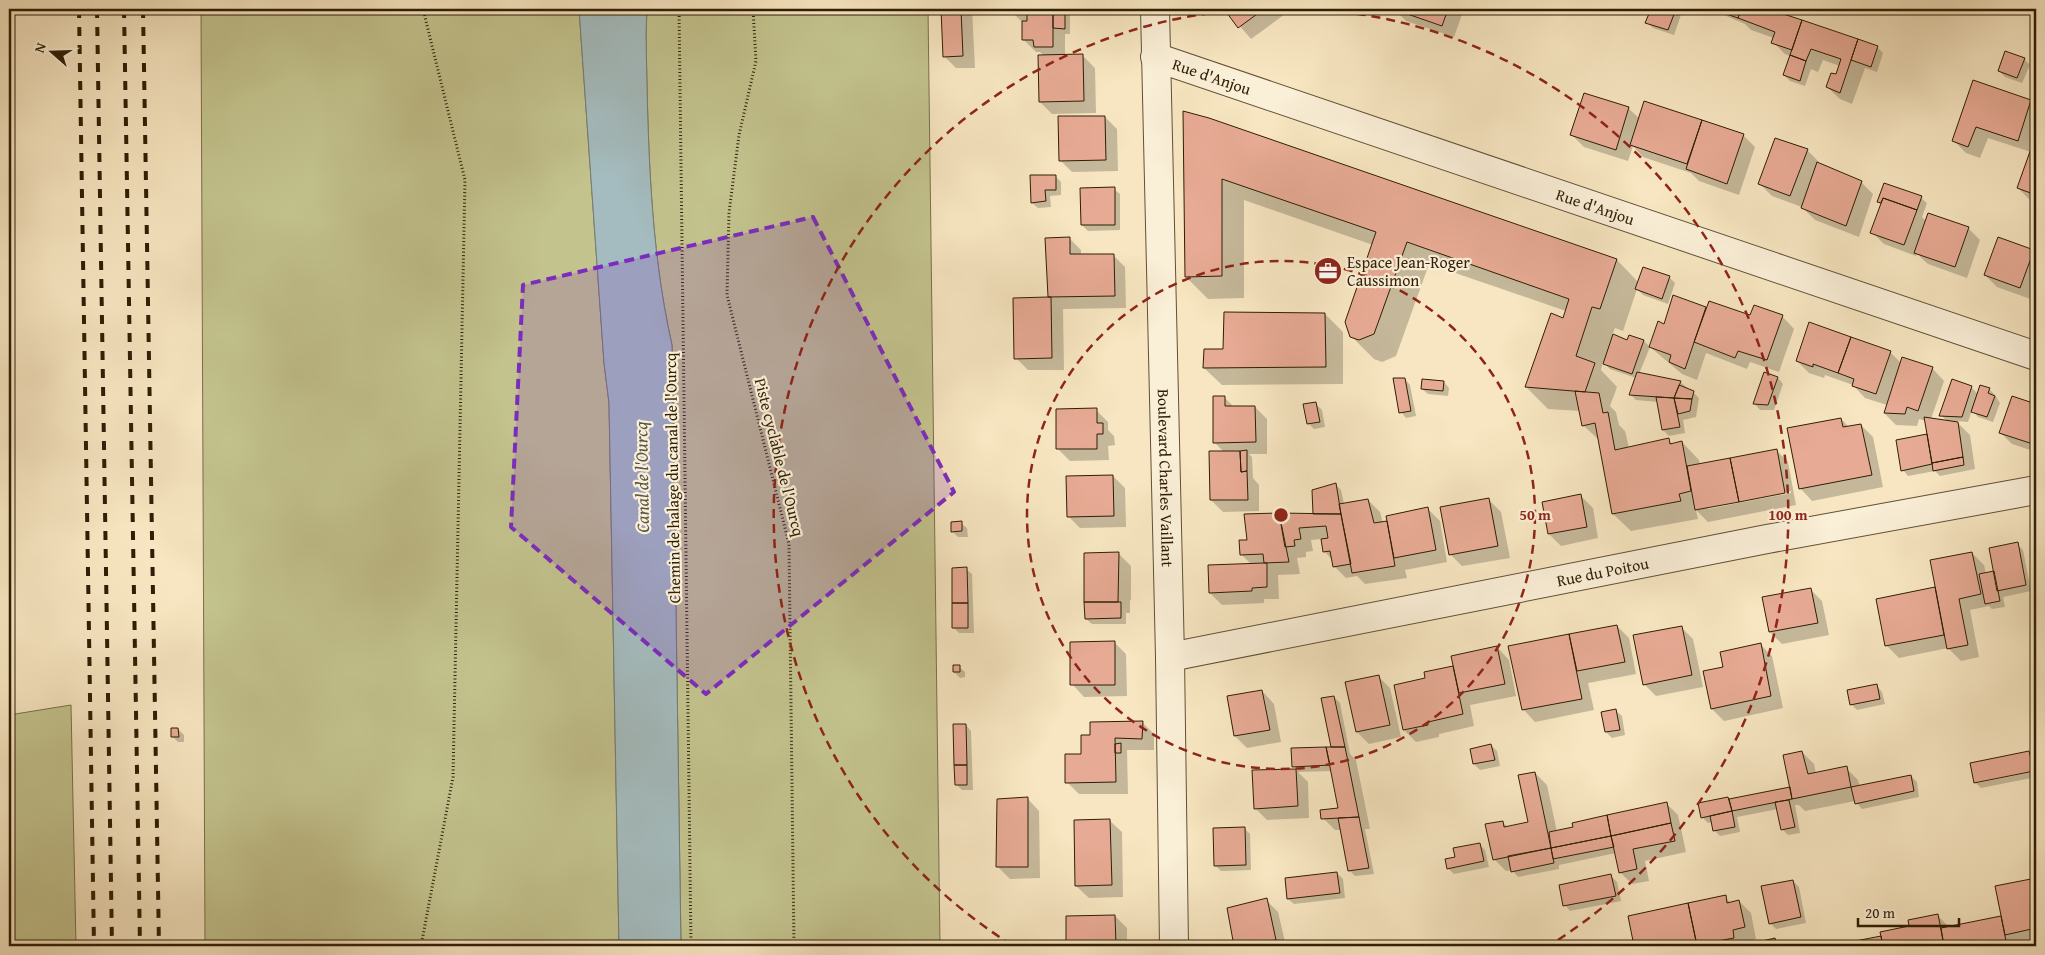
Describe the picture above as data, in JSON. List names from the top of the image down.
{
  "streets": {
    "street": ["Rue d'Anjou", "Boulevard Charles Vaillant", "Rue du Poitou"],
    "path": ["Piste cyclable de l'Ourcq", "Chemin de halage du canal de l'Ourcq"]
  },
  "crossings": [
    ["Rue d'Anjou", "Boulevard Charles Vaillant"],
    ["Boulevard Charles Vaillant", "Rue du Poitou"]
  ],
  "water": ["Canal de l'Ourcq"],
  "places": {
    "office": ["Espace Jean-Roger Caussimon"]
  },
  "scale_bar": "20 m",
  "north": "left",
  "rings": ["50 m", "100 m"]
}
